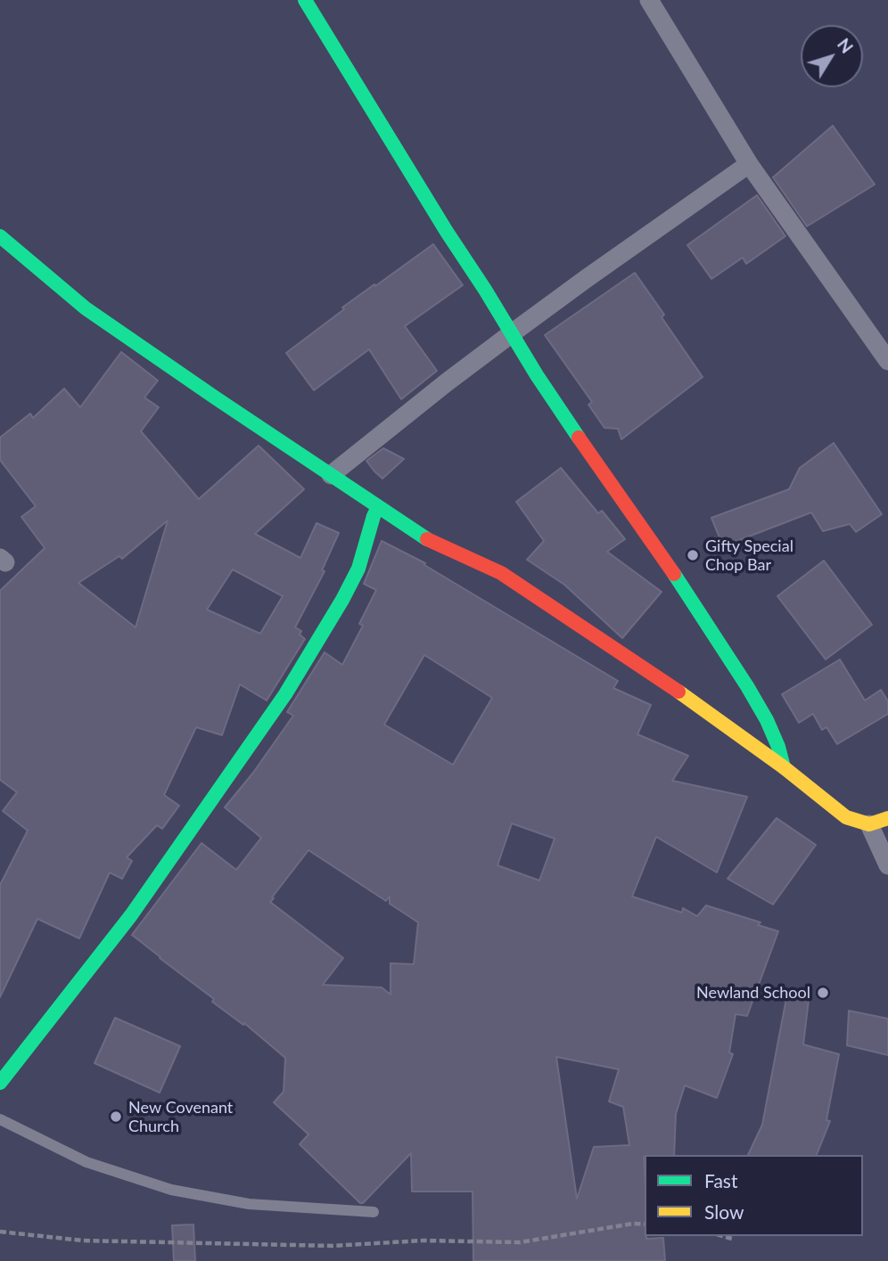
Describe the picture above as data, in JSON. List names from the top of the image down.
{
  "places": ["Gifty Special Chop Bar", "Newland School", "New Covenant Church"],
  "legend": ["Fast", "Slow"],
  "north": "top right"
}
